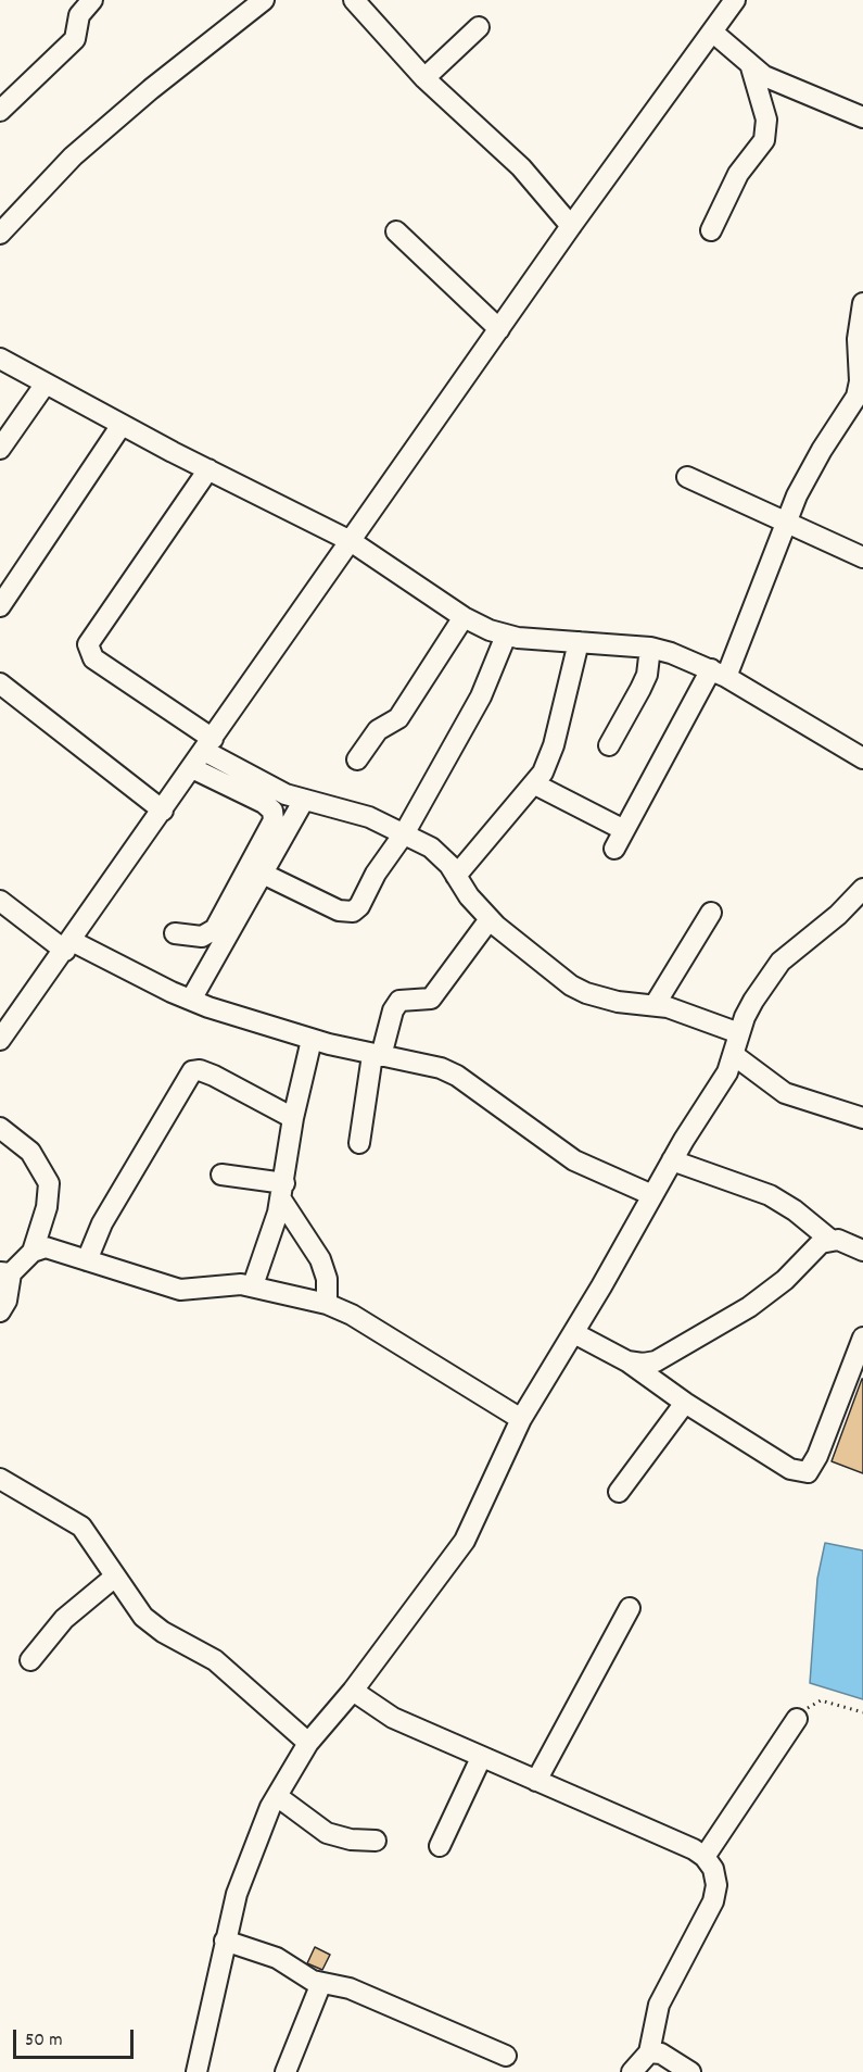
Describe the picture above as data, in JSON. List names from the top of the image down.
{
  "scale_bar": "50 m"
}
